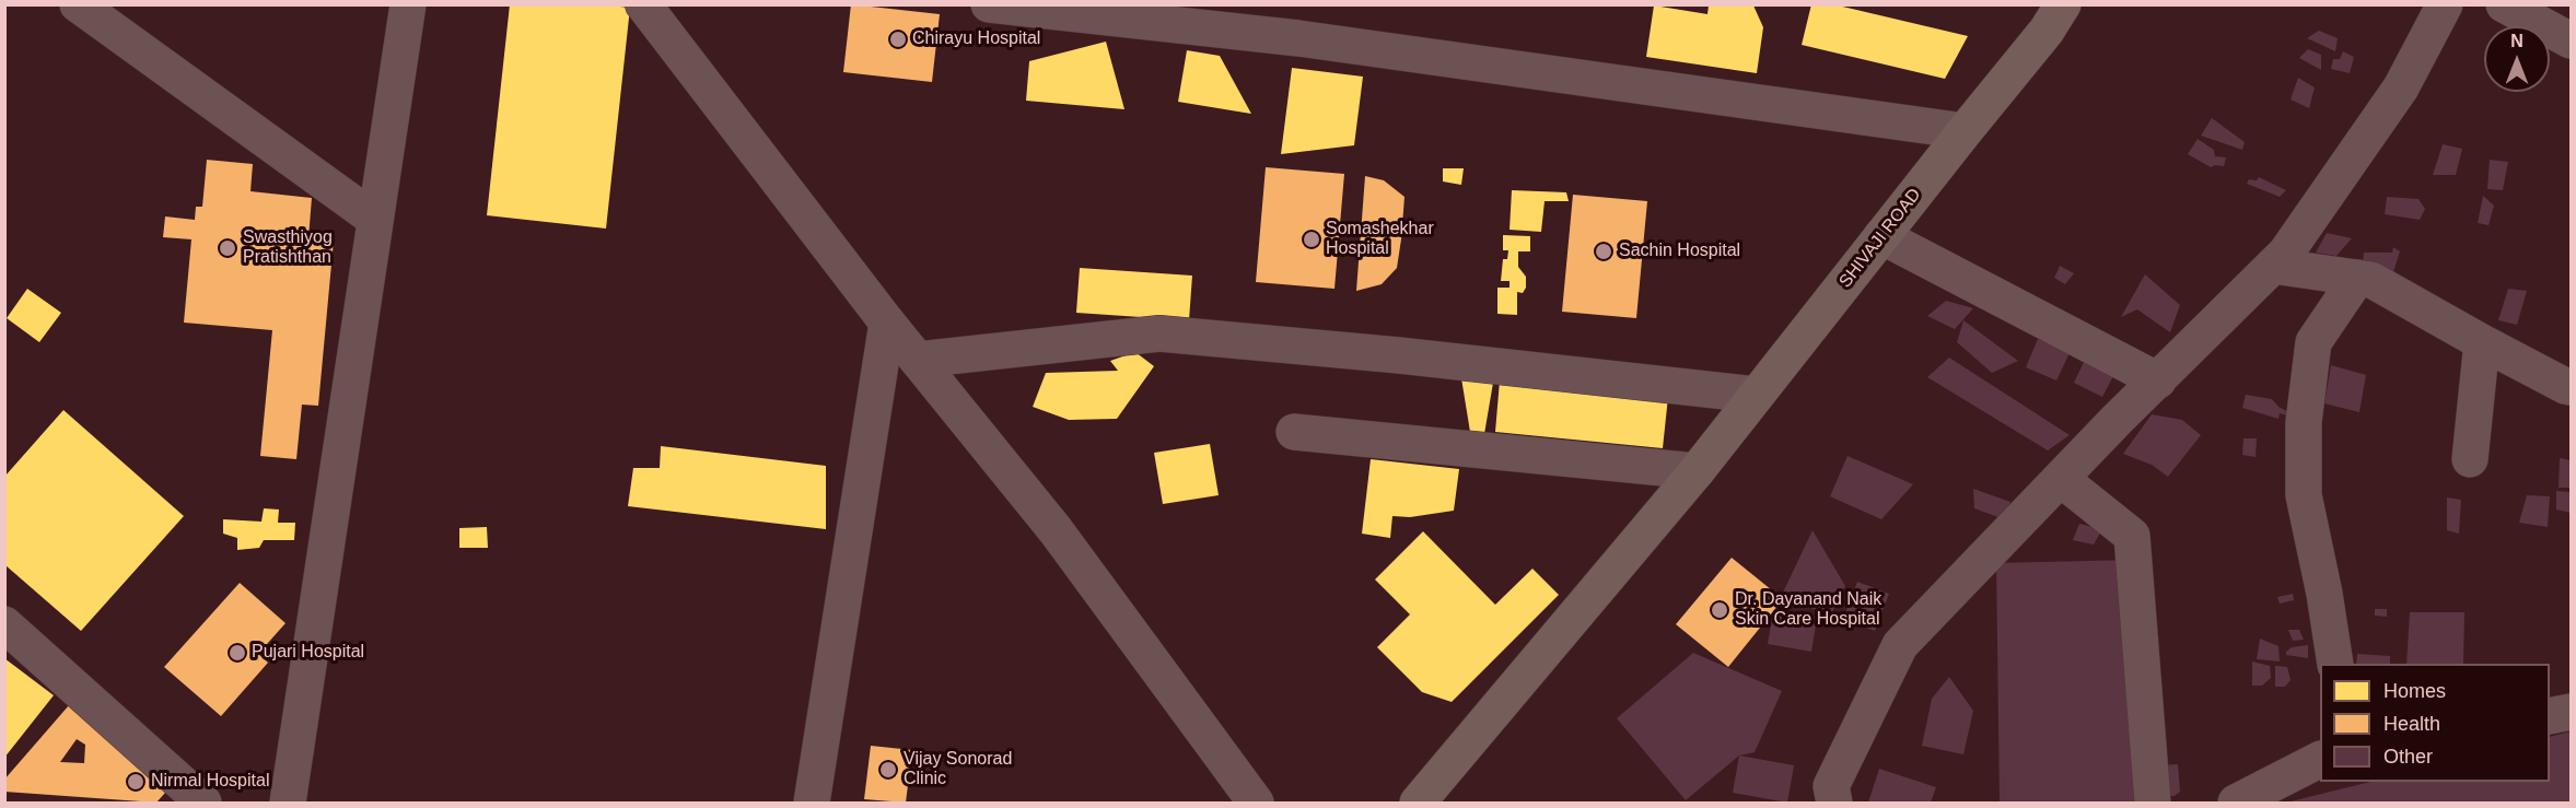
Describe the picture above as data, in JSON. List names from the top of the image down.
{
  "streets": {
    "main road": ["SHIVAJI ROAD"]
  },
  "places": [
    "Chirayu Hospital",
    "Somashekhar Hospital",
    "Swasthiyog Pratishthan",
    "Sachin Hospital",
    "Dr. Dayanand Naik Skin Care Hospital",
    "Pujari Hospital",
    "Vijay Sonorad Clinic",
    "Nirmal Hospital"
  ],
  "legend": ["Homes", "Health", "Other"],
  "north": "top"
}
